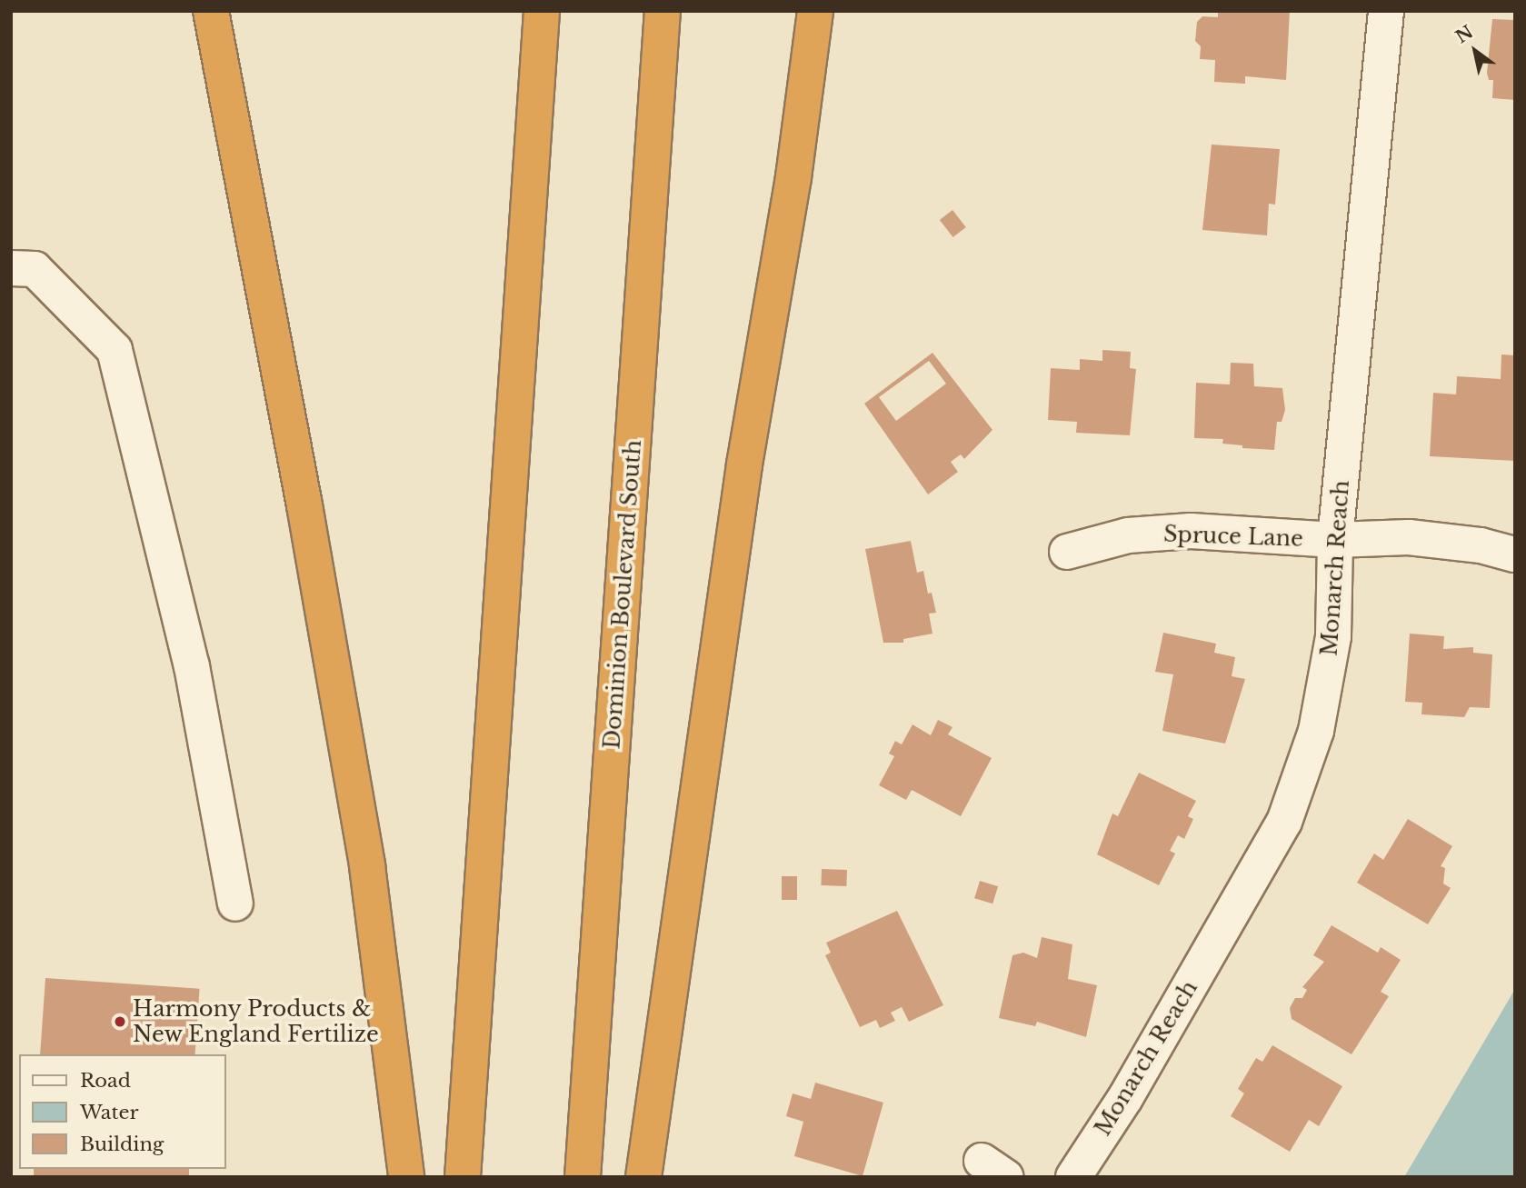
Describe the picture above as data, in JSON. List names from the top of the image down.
{
  "streets": {
    "highway": ["Dominion Boulevard South"],
    "street": ["Spruce Lane", "Monarch Reach"]
  },
  "crossings": [
    ["Spruce Lane", "Monarch Reach"]
  ],
  "places": ["Harmony Products & New England Fertilize"],
  "legend": ["Road", "Water", "Building"],
  "north": "top left"
}
